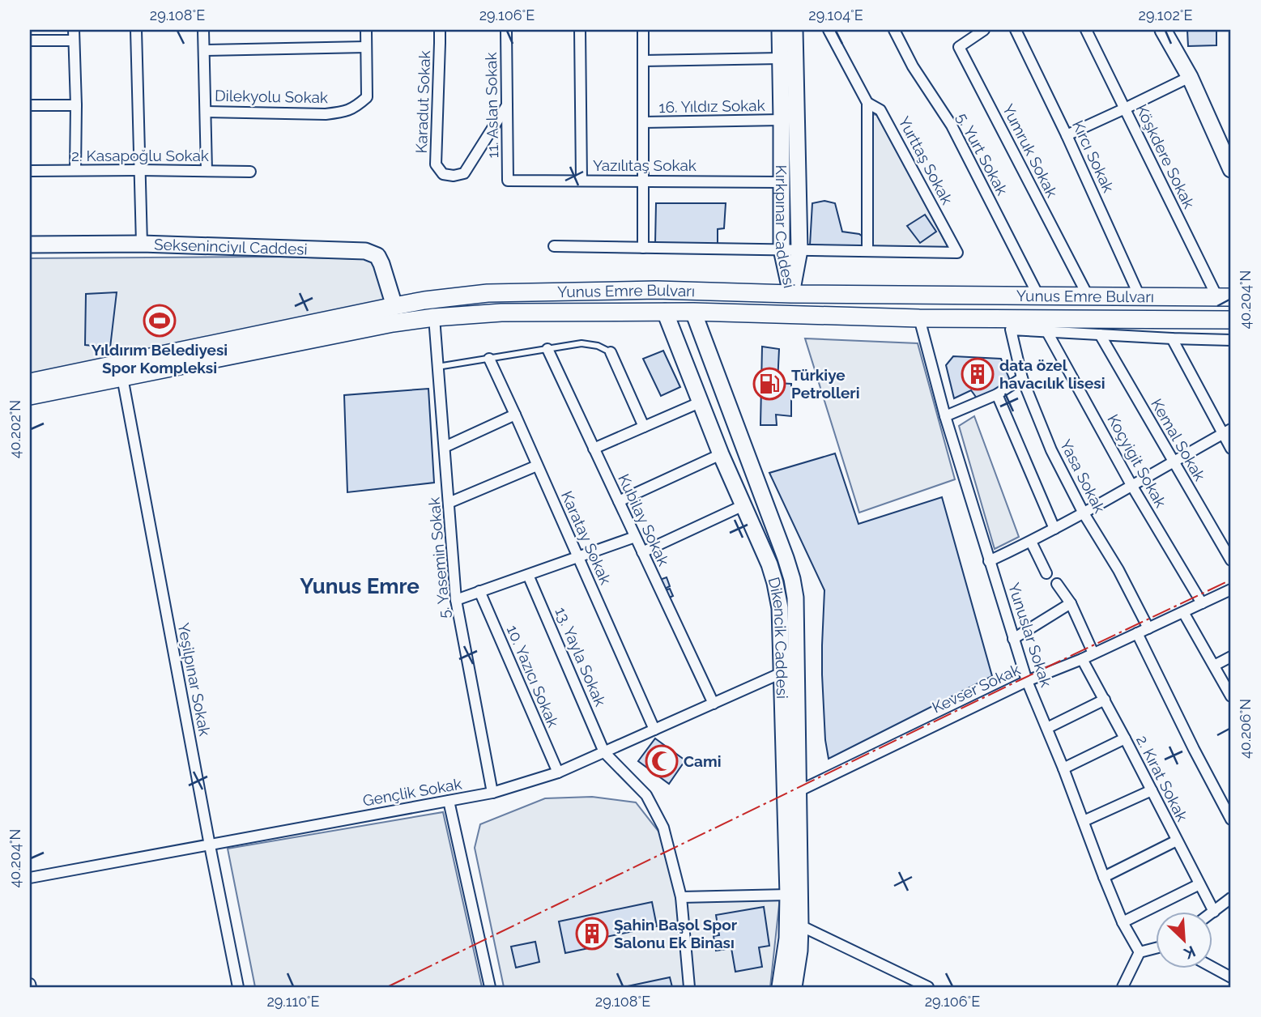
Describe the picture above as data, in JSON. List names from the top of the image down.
{
  "streets": {
    "main road": [
      "Kırkpınar Caddesi",
      "Sekseninciyıl Caddesi",
      "Yunus Emre Bulvarı",
      "Dikencik Caddesi"
    ],
    "street": [
      "Dilekyolu Sokak",
      "Karadut Sokak",
      "11. Aslan Sokak",
      "16. Yıldız Sokak",
      "Yumruk Sokak",
      "5. Yurt Sokak",
      "2. Kasapoğlu Sokak",
      "Kırcı Sokak",
      "Köşkdere Sokak",
      "Yurttaş Sokak",
      "Yazılıtaş Sokak",
      "Kemal Sokak",
      "Koçyigit Sokak",
      "Yasa Sokak",
      "Kubilay Sokak",
      "Karatay Sokak",
      "5. Yasemin Sokak",
      "Yunuslar Sokak",
      "13. Yayla Sokak",
      "10. Yazıcı Sokak",
      "Yeşilpınar Sokak",
      "Kevser Sokak",
      "2. Kırat Sokak",
      "Gençlik Sokak"
    ]
  },
  "crossings": [
    ["Karadut Sokak", "11. Aslan Sokak"],
    ["11. Aslan Sokak", "Yazılıtaş Sokak"],
    ["16. Yıldız Sokak", "Kırkpınar Caddesi"],
    ["Yumruk Sokak", "Yunus Emre Bulvarı"],
    ["5. Yurt Sokak", "Yunus Emre Bulvarı"],
    ["Kırcı Sokak", "Yunus Emre Bulvarı"],
    ["Köşkdere Sokak", "Yunus Emre Bulvarı"],
    ["Yazılıtaş Sokak", "Kırkpınar Caddesi"],
    ["Kırkpınar Caddesi", "Yunus Emre Bulvarı"],
    ["Sekseninciyıl Caddesi", "Yunus Emre Bulvarı"],
    ["Yunus Emre Bulvarı", "5. Yasemin Sokak"],
    ["Yunus Emre Bulvarı", "Yunuslar Sokak"],
    ["Yunus Emre Bulvarı", "Dikencik Caddesi"],
    ["Yunus Emre Bulvarı", "Yeşilpınar Sokak"],
    ["Koçyigit Sokak", "Yasa Sokak"],
    ["Koçyigit Sokak", "Kevser Sokak"],
    ["Yasa Sokak", "Kevser Sokak"],
    ["Kubilay Sokak", "Gençlik Sokak"],
    ["Karatay Sokak", "Gençlik Sokak"],
    ["5. Yasemin Sokak", "Gençlik Sokak"],
    ["Yunuslar Sokak", "Kevser Sokak"],
    ["Dikencik Caddesi", "Kevser Sokak"],
    ["Dikencik Caddesi", "Gençlik Sokak"],
    ["13. Yayla Sokak", "Gençlik Sokak"],
    ["10. Yazıcı Sokak", "Gençlik Sokak"],
    ["Yeşilpınar Sokak", "Gençlik Sokak"],
    ["Kevser Sokak", "2. Kırat Sokak"]
  ],
  "districts": ["Yunus Emre"],
  "places": {
    "sports": ["Yıldırım Belediyesi Spor Kompleksi"],
    "building": ["data özel havacılık lisesi", "Şahin Başol Spor Salonu Ek Binası"],
    "fuel station": ["Türkiye Petrolleri"],
    "mosque": ["Cami"]
  },
  "north": "bottom right",
  "coordinates": [
    "29.108°E",
    "29.106°E",
    "29.104°E",
    "29.102°E",
    "40.204°N",
    "40.202°N",
    "40.206°N",
    "29.110°E"
  ]
}
